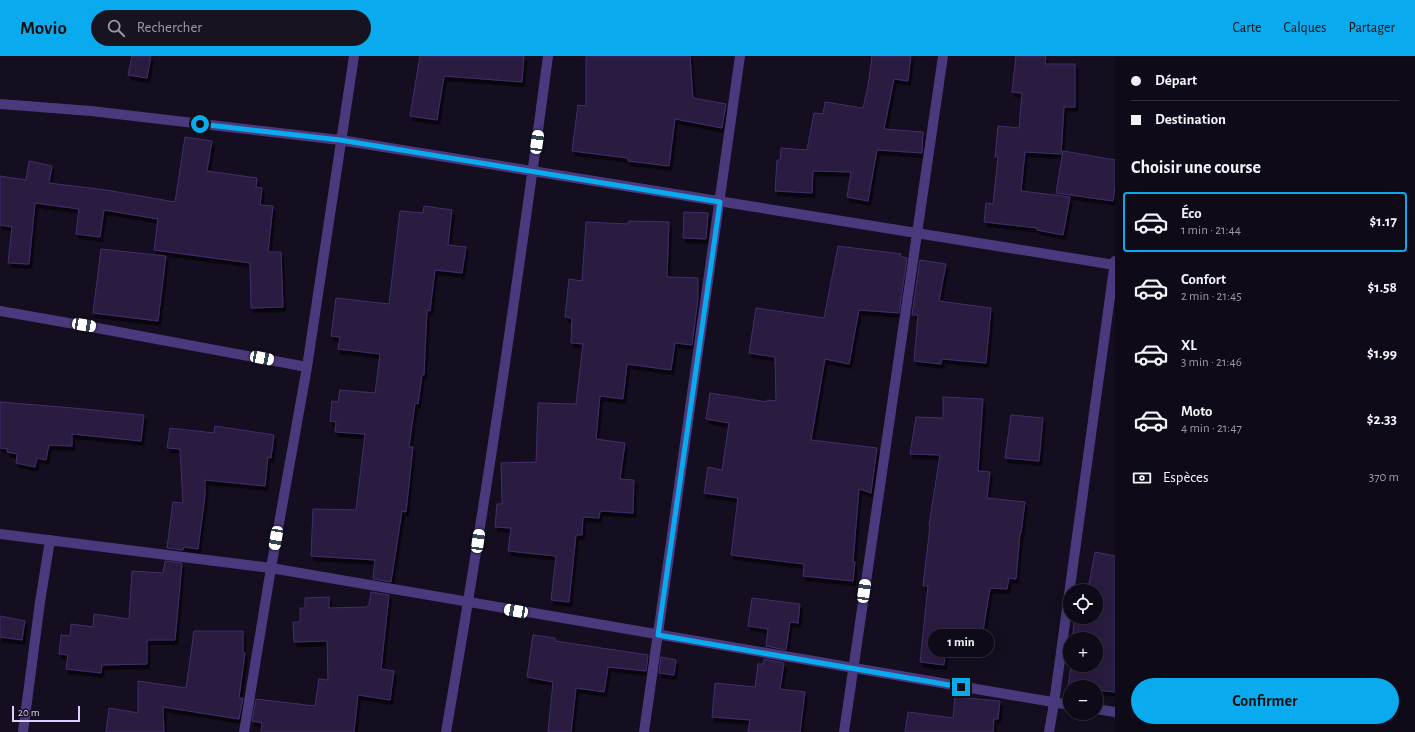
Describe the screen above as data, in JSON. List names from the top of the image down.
{
  "scale_bar": "20 m",
  "page": {
    "header": "Movio",
    "search": "Rechercher",
    "nav": ["Carte", "Calques", "Partager"],
    "banner": ["Départ", "Destination"],
    "heading": "Choisir une course",
    "list": [
      {
        "name": "Éco",
        "note": "1 min · 21:44",
        "value": "$1.17"
      },
      {
        "name": "Confort",
        "note": "2 min · 21:45",
        "value": "$1.58"
      },
      {
        "name": "XL",
        "note": "3 min · 21:46",
        "value": "$1.99"
      },
      {
        "name": "Moto",
        "note": "4 min · 21:47",
        "value": "$2.33"
      }
    ],
    "pay": ["Espèces", "370 m"],
    "map_buttons": ["+", "−"],
    "bubble": "1 min",
    "buttons": "Confirmer",
    "scale": "20 m"
  }
}
